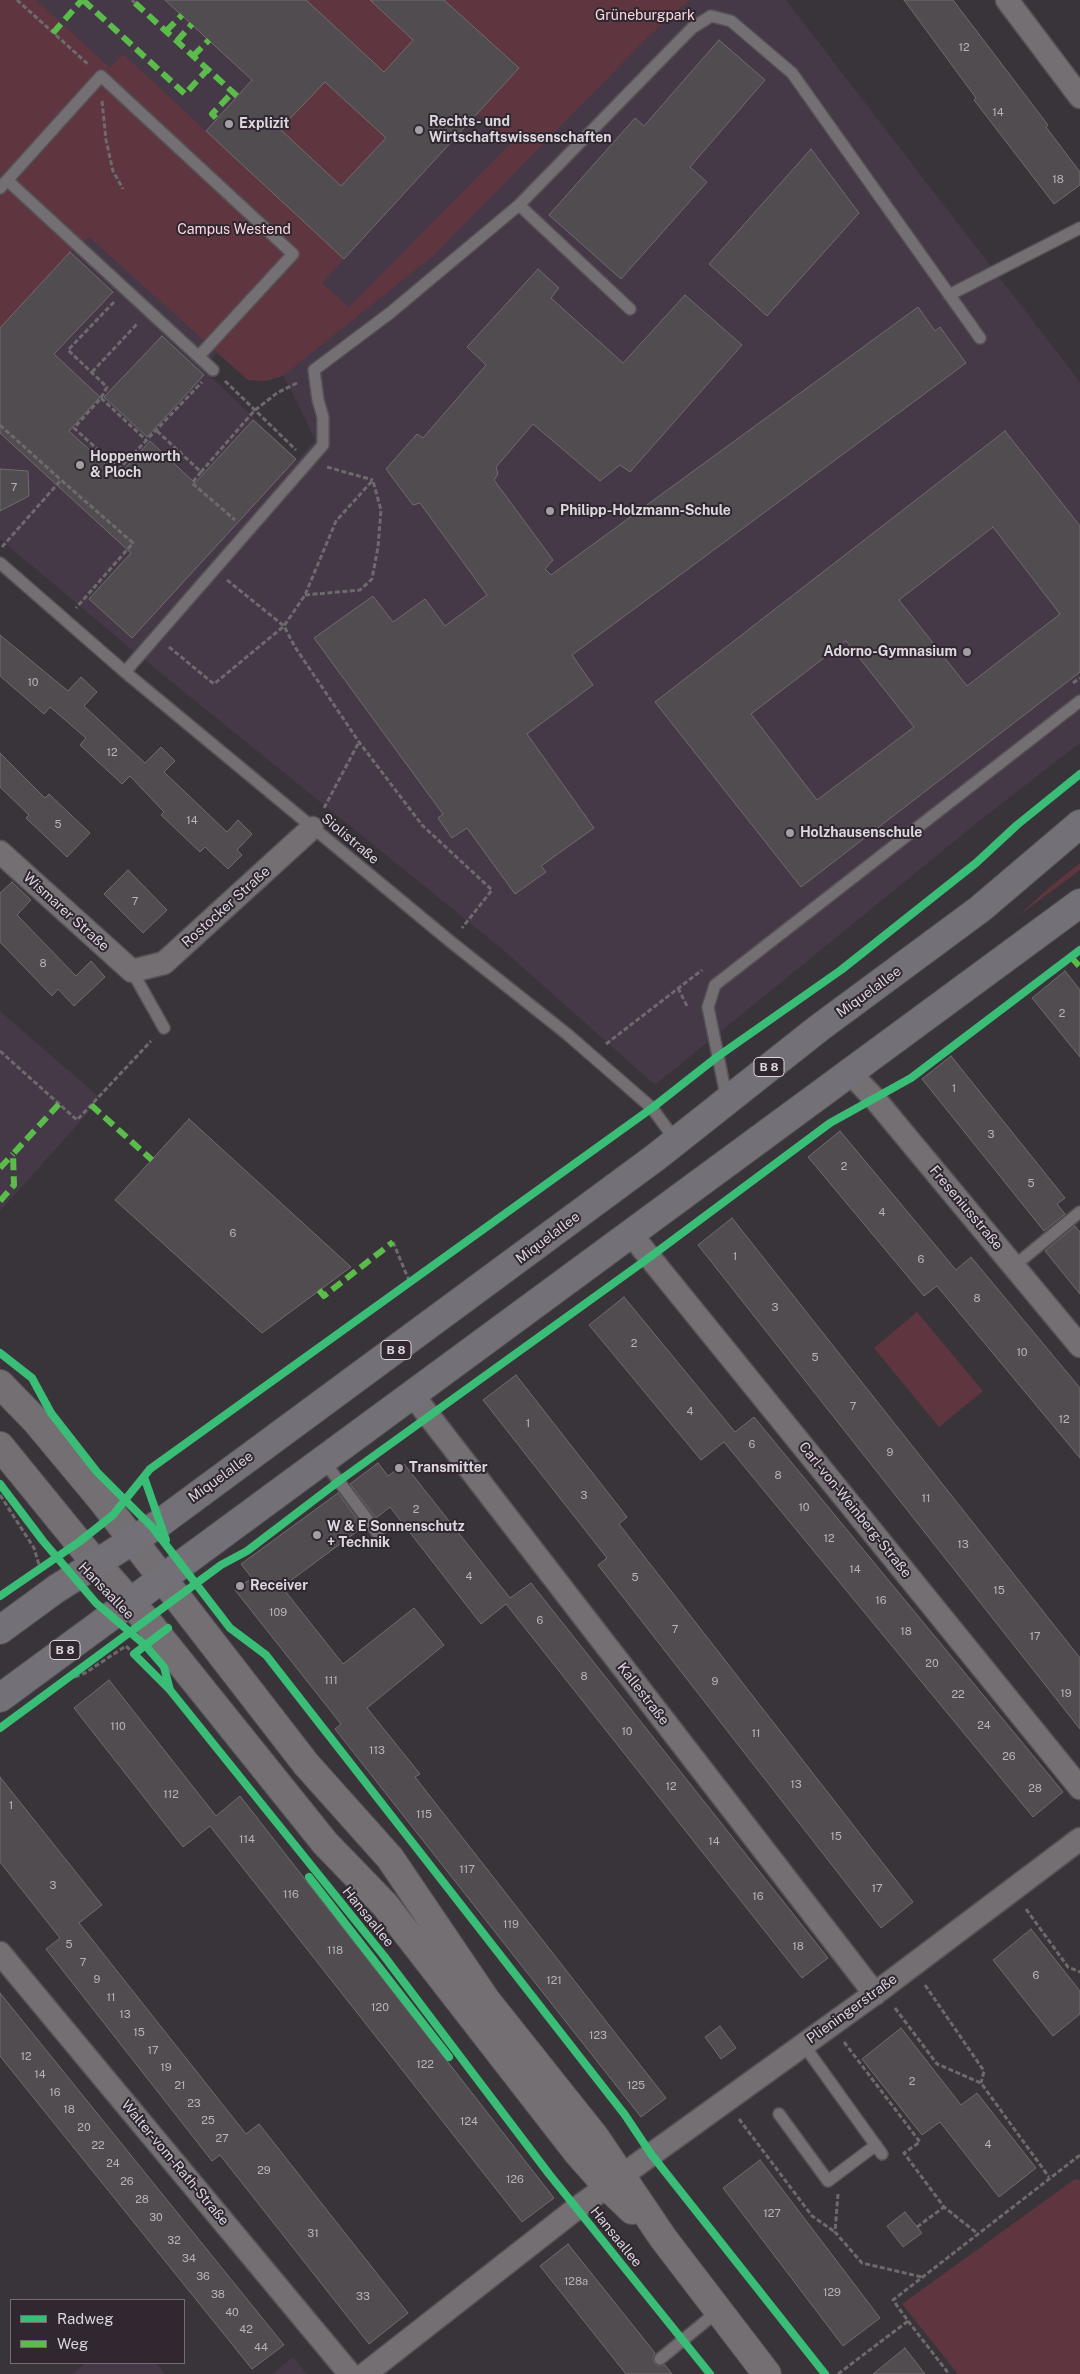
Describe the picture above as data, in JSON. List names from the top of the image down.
{
  "streets": {
    "main road": ["Miquelallee", "B 8", "Hansaallee"],
    "street": [
      "Rostocker Straße",
      "Wismarer Straße",
      "Freseniusstraße",
      "Carl-von-Weinberg-Straße",
      "Kallestraße",
      "Plieningerstraße",
      "Walter-vom-Rath-Straße"
    ],
    "lane": ["Siolistraße"]
  },
  "crossings": [
    ["Siolistraße", "Rostocker Straße"],
    ["Siolistraße", "Miquelallee"],
    ["Rostocker Straße", "Wismarer Straße"],
    ["Miquelallee", "Hansaallee"],
    ["B 8", "Freseniusstraße"],
    ["B 8", "Carl-von-Weinberg-Straße"],
    ["B 8", "Hansaallee"],
    ["B 8", "Kallestraße"],
    ["Hansaallee", "Plieningerstraße"],
    ["Kallestraße", "Plieningerstraße"]
  ],
  "parks": ["Grüneburgpark", "Campus Westend"],
  "places": [
    "Explizit",
    "Rechts- und Wirtschaftswissenschaften",
    "Hoppenworth & Ploch",
    "Philipp-Holzmann-Schule",
    "Adorno-Gymnasium",
    "Holzhausenschule",
    "Transmitter",
    "W & E Sonnenschutz + Technik",
    "Receiver"
  ],
  "house_numbers": [
    "12",
    "14",
    "18",
    "7",
    "10",
    "12",
    "14",
    "5",
    "7",
    "8",
    "2",
    "1",
    "3",
    "2",
    "5",
    "4",
    "6",
    "1",
    "6",
    "8",
    "3",
    "2",
    "10",
    "5",
    "7",
    "4",
    "12",
    "1",
    "6",
    "9",
    "8",
    "3",
    "11",
    "10",
    "2",
    "12",
    "13",
    "14",
    "4",
    "5",
    "15",
    "16",
    "109",
    "6",
    "7",
    "18",
    "17",
    "20",
    "8",
    "111",
    "9",
    "19",
    "22",
    "24",
    "110",
    "10",
    "11",
    "113",
    "26",
    "13",
    "12",
    "28",
    "112",
    "1",
    "115",
    "15",
    "114",
    "14",
    "117",
    "3",
    "17",
    "116",
    "16",
    "119",
    "5",
    "18",
    "118",
    "7",
    "6",
    "9",
    "121",
    "11",
    "120",
    "13",
    "15",
    "123",
    "17",
    "12",
    "122",
    "19",
    "14",
    "2",
    "21",
    "125",
    "16",
    "23",
    "18",
    "25",
    "124",
    "20",
    "27",
    "4",
    "22",
    "24",
    "29",
    "126",
    "26",
    "28",
    "127",
    "30",
    "31",
    "32",
    "34",
    "36",
    "128a",
    "129",
    "38",
    "33",
    "40",
    "42",
    "44"
  ],
  "legend": ["Radweg", "Weg"]
}
